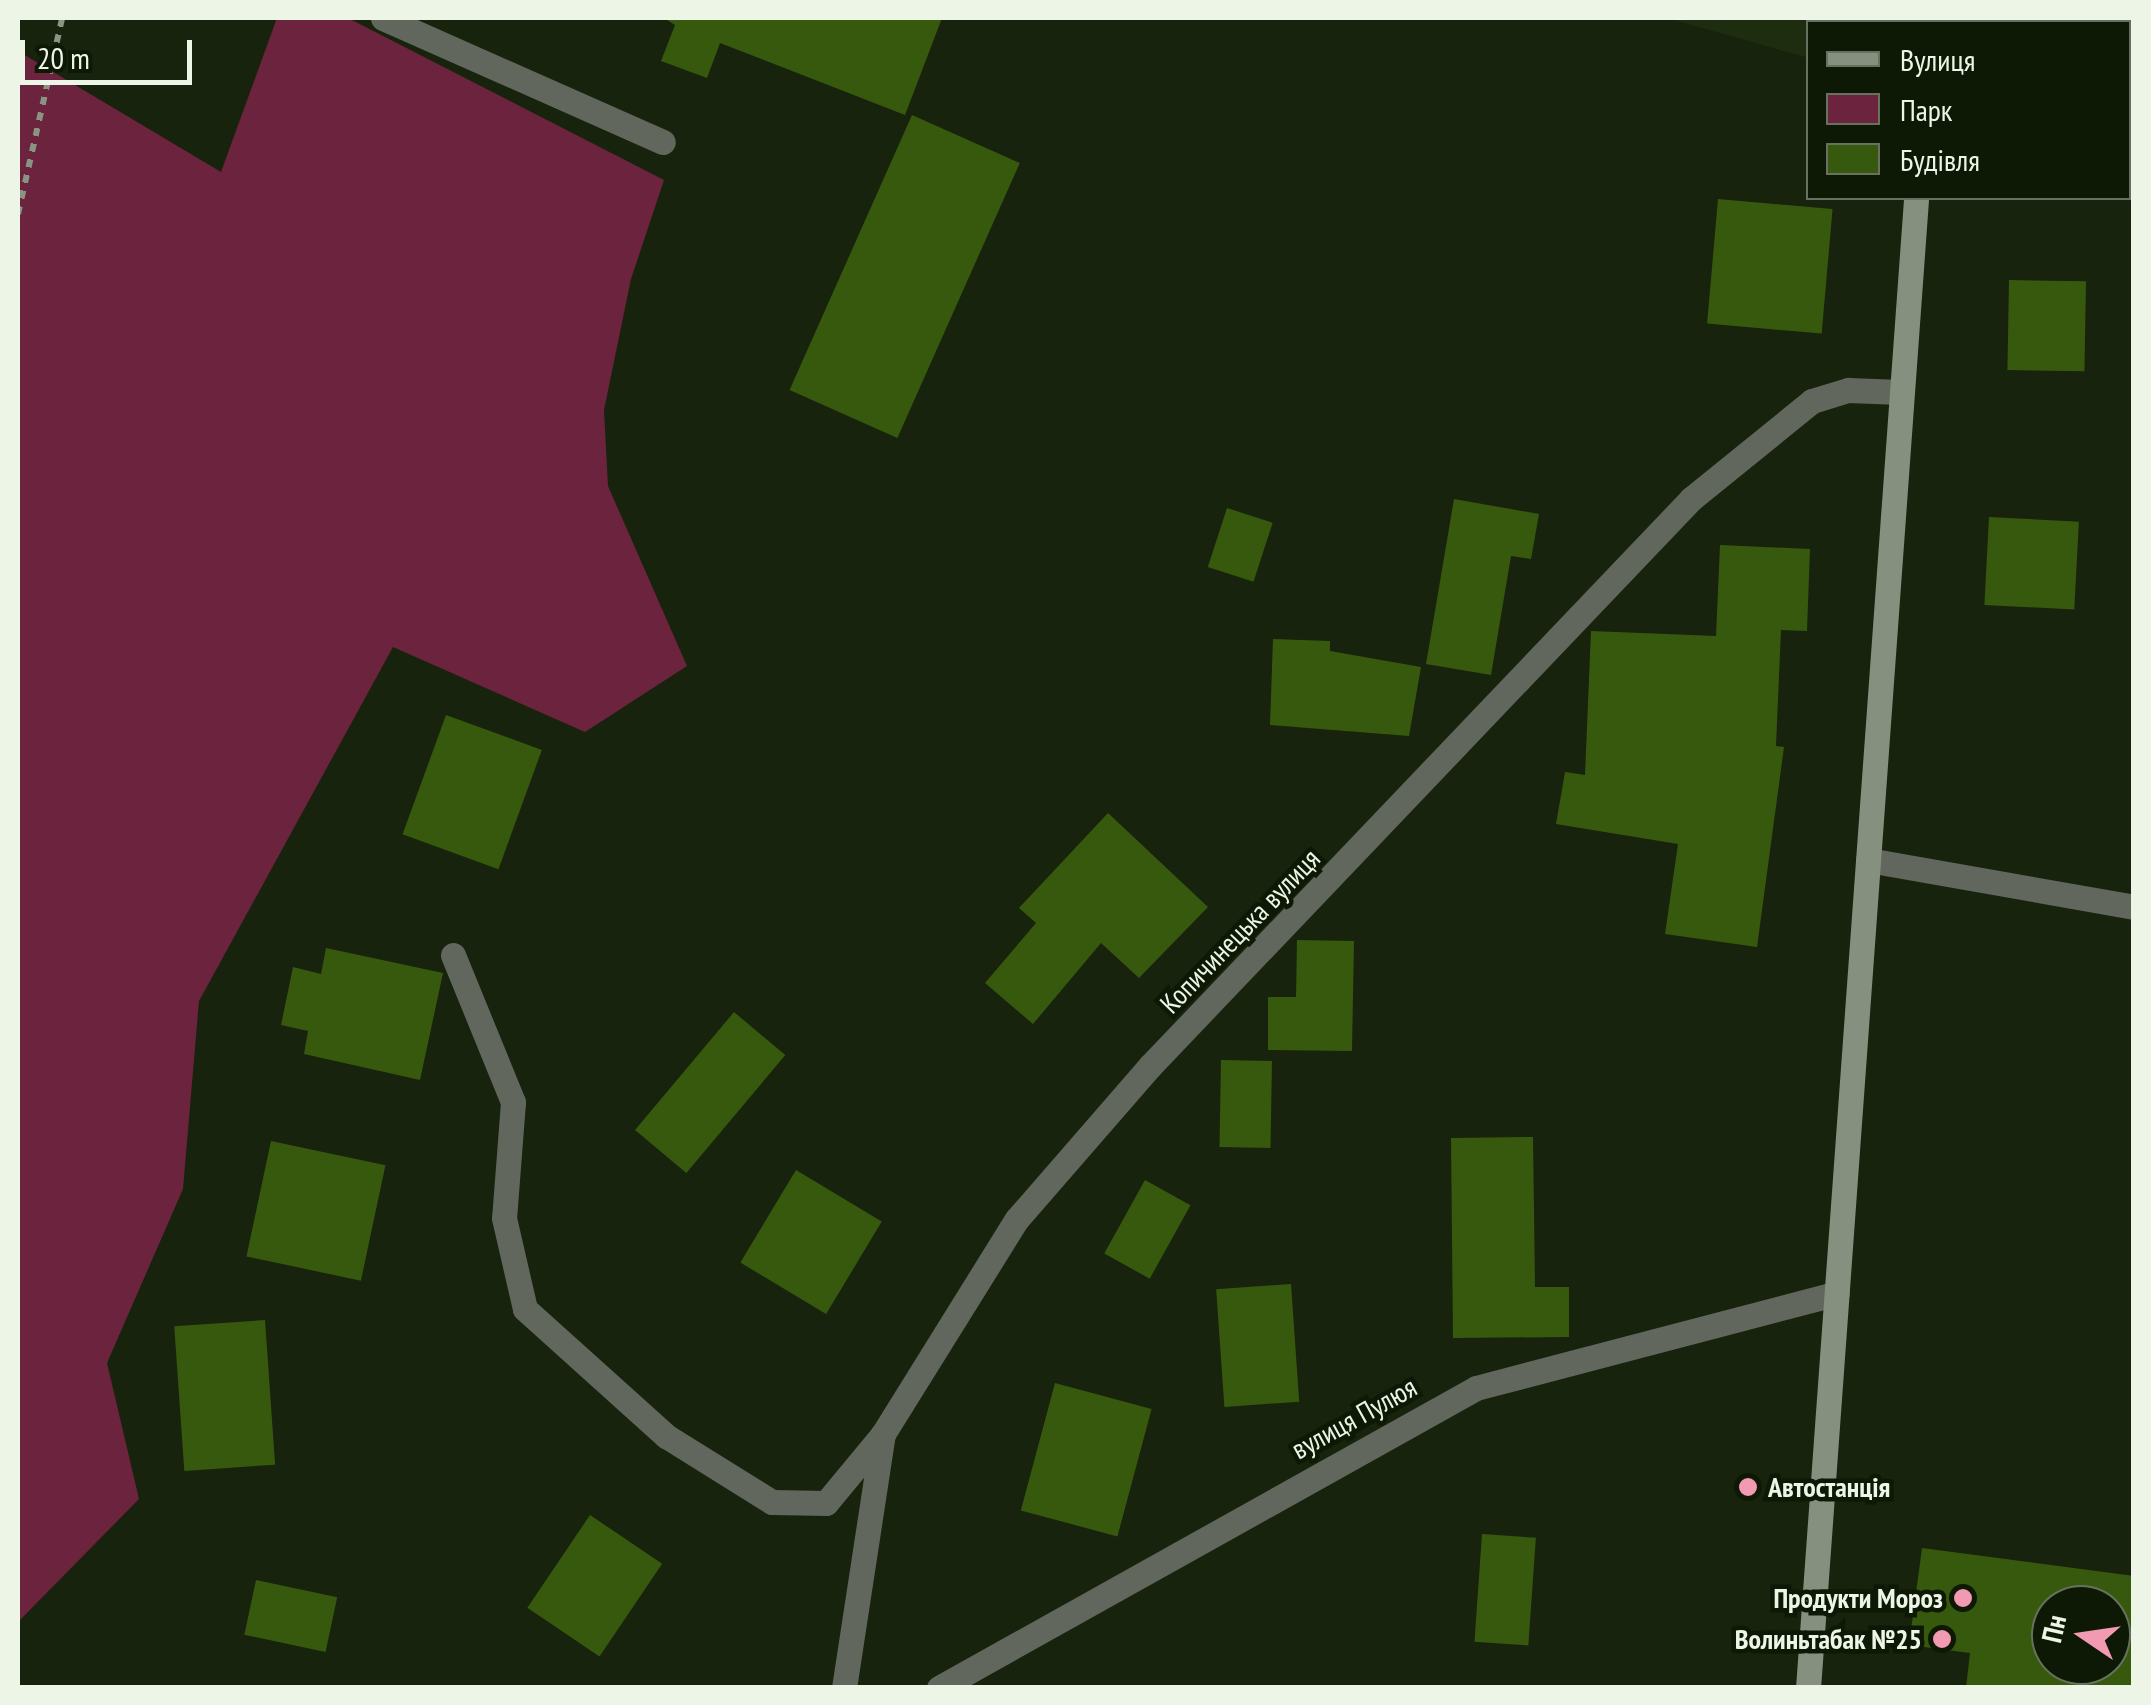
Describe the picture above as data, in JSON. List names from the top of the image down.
{
  "streets": {
    "street": ["Копичинецька вулиця", "вулиця Пулюя"]
  },
  "places": ["Автостанція", "Продукти Мороз", "Волиньтабак №25"],
  "legend": ["Вулиця", "Парк", "Будівля"],
  "scale_bar": "20 m",
  "north": "left"
}
